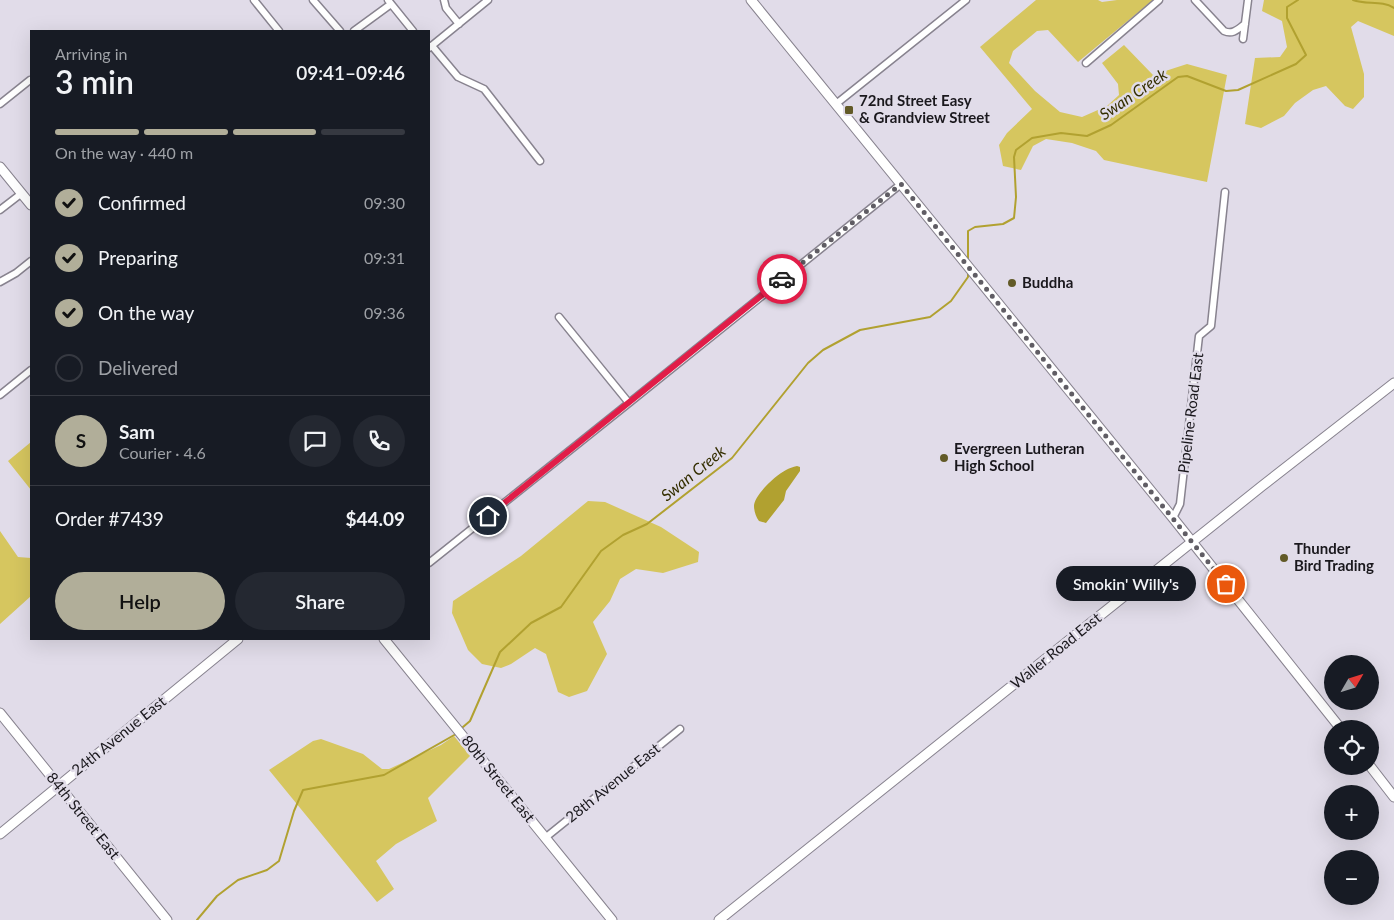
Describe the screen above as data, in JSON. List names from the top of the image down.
{
  "streets": {
    "street": [
      "Pipeline Road East",
      "Waller Road East",
      "24th Avenue East",
      "80th Street East",
      "28th Avenue East",
      "84th Street East"
    ]
  },
  "crossings": [
    ["24th Avenue East", "84th Street East"],
    ["80th Street East", "28th Avenue East"]
  ],
  "water": ["Swan Creek"],
  "places": {
    "transit": ["72nd Street Easy & Grandview Street"],
    "other": [
      "Buddha",
      "Evergreen Lutheran High School",
      "Thunder Bird Trading",
      "Smokin' Willy's"
    ]
  },
  "north": "top right",
  "page": {
    "heading": ["3 min", "Arriving in", "09:41–09:46"],
    "panel": [
      "Sam",
      "Courier · 4.6",
      "Order #7439",
      "$44.09"
    ],
    "bar": "On the way · 440 m",
    "list": [
      ["Confirmed", "09:30"],
      ["Preparing", "09:31"],
      ["On the way", "09:36"],
      "Delivered"
    ],
    "round": "S",
    "buttons": ["Help", "Share"],
    "bubble": "Smokin' Willy's",
    "map_buttons": ["+", "−"]
  }
}
